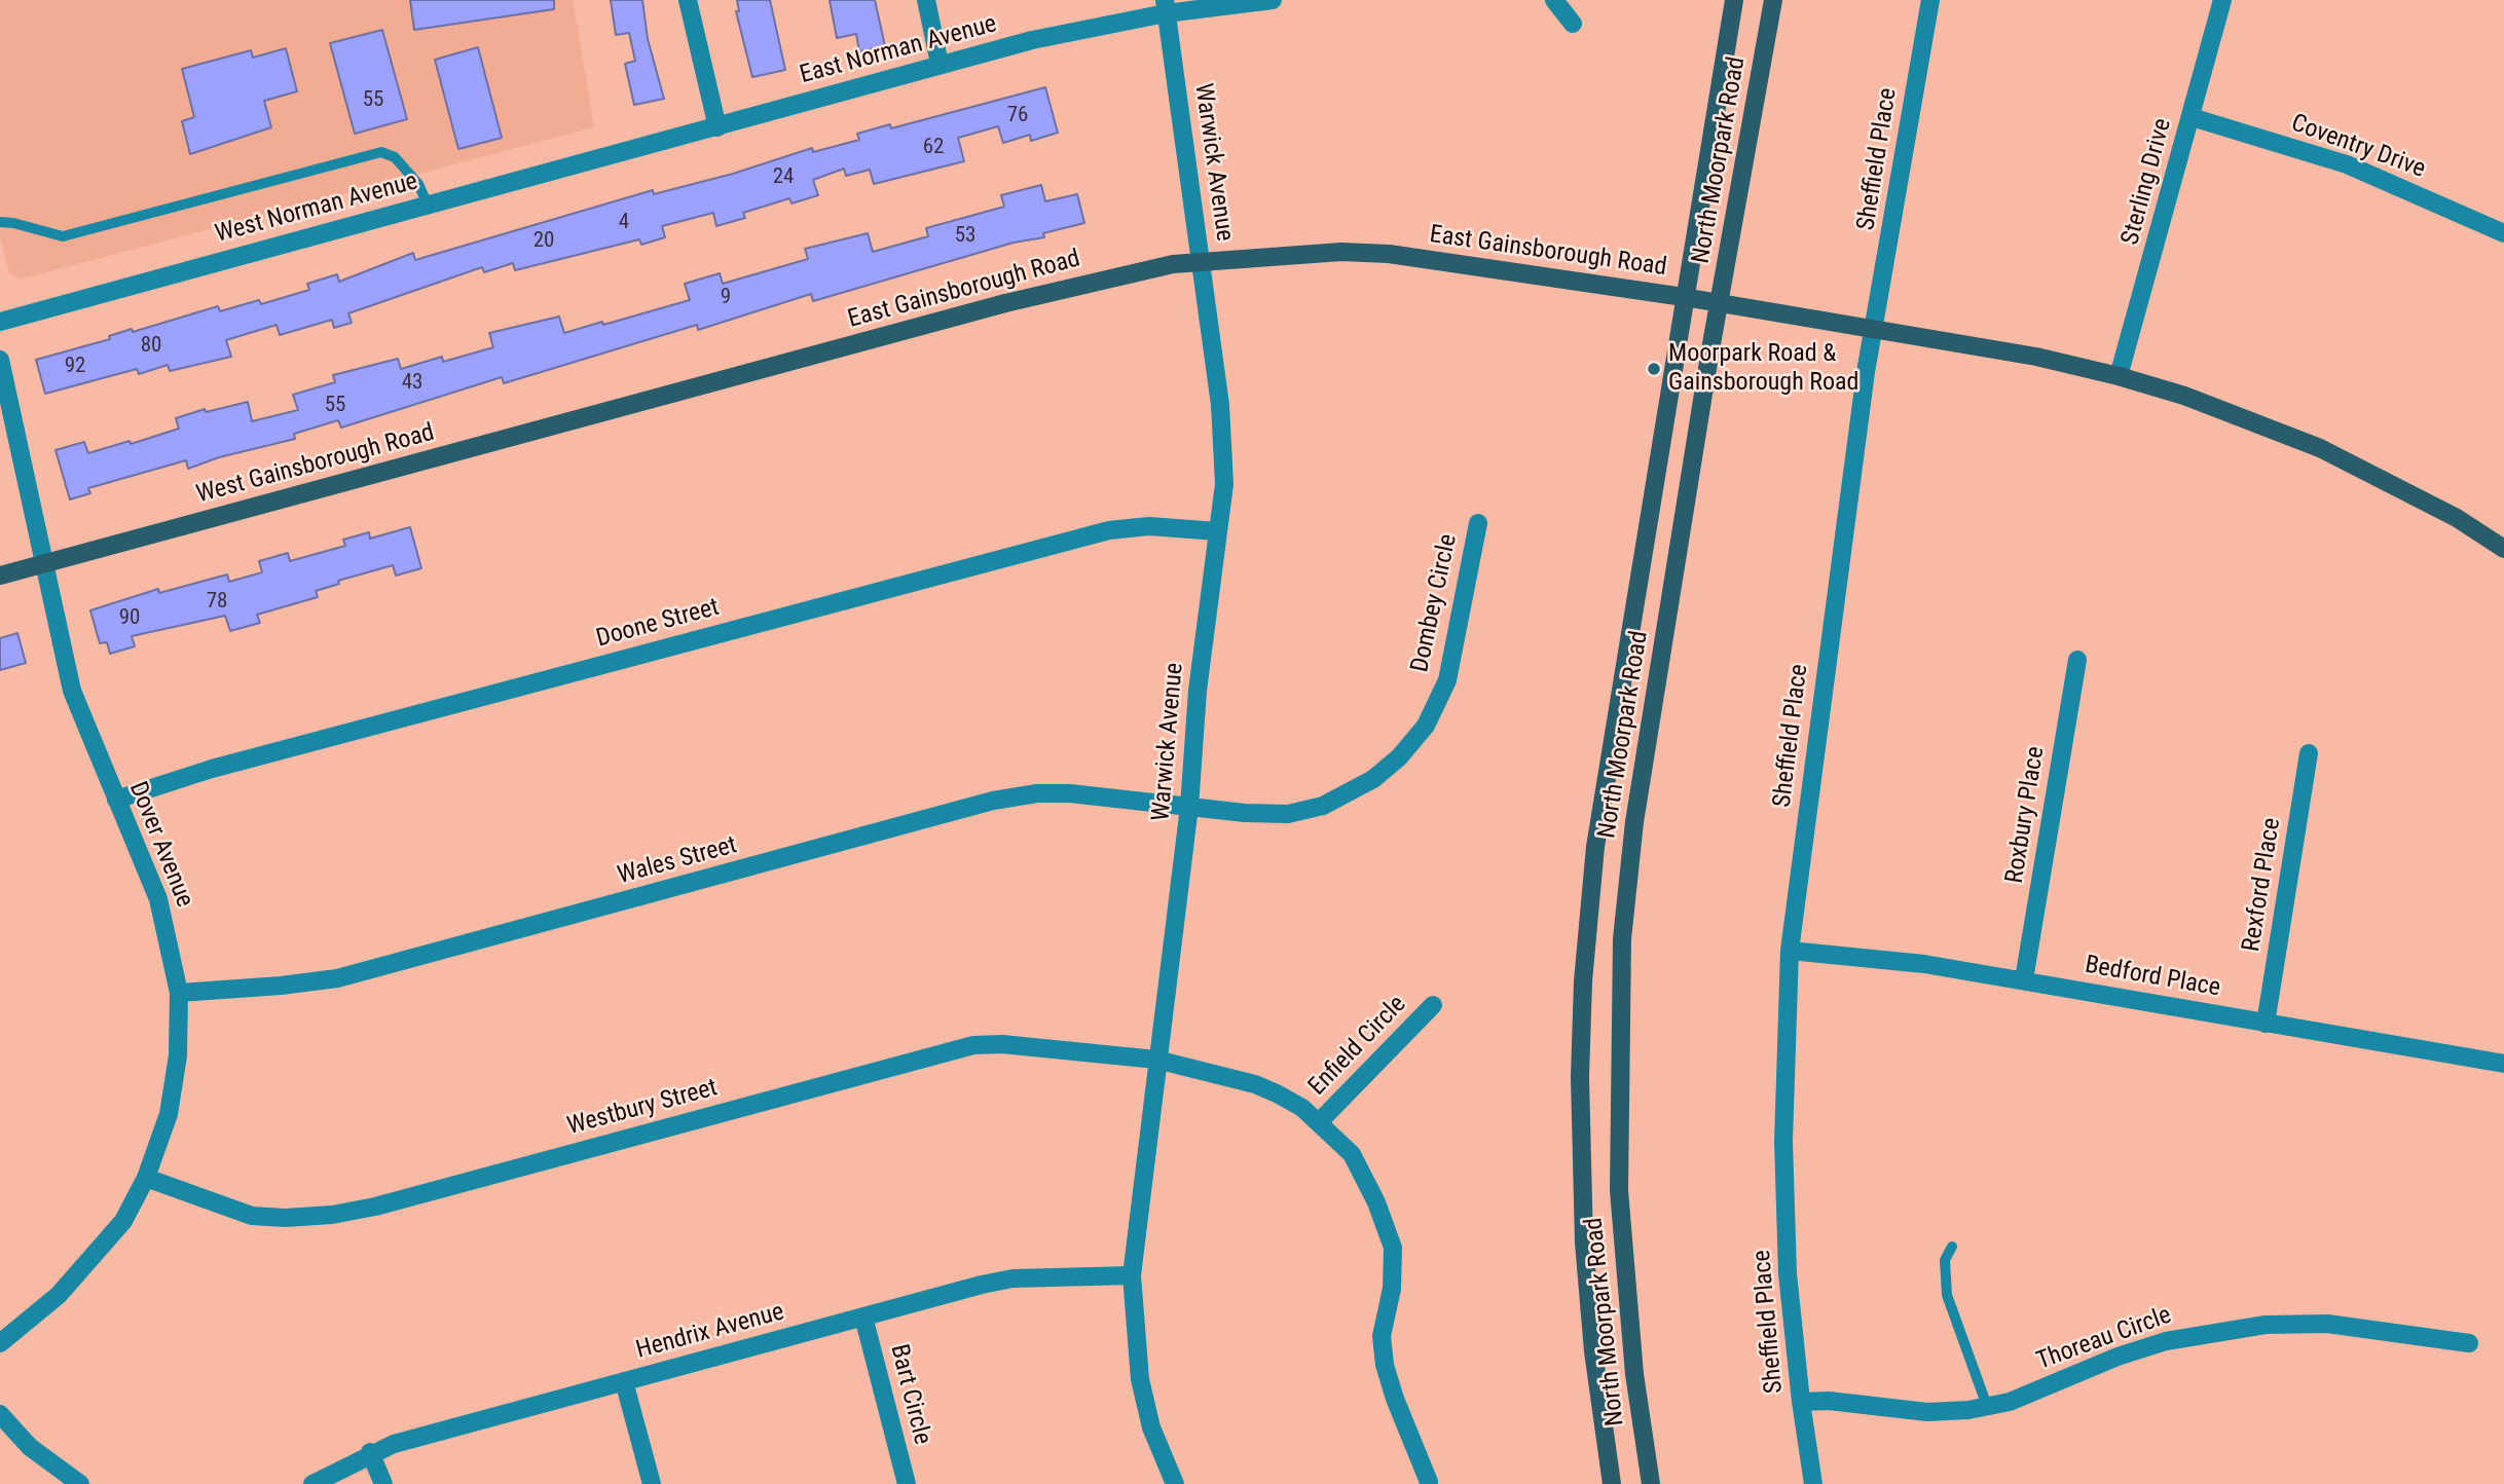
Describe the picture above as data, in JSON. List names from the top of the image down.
{
  "streets": {
    "main road": ["North Moorpark Road", "East Gainsborough Road", "West Gainsborough Road"],
    "street": [
      "East Norman Avenue",
      "Coventry Drive",
      "Sheffield Place",
      "Warwick Avenue",
      "Sterling Drive",
      "West Norman Avenue",
      "Dombey Circle",
      "Doone Street",
      "Roxbury Place",
      "Dover Avenue",
      "Wales Street",
      "Rexford Place",
      "Bedford Place",
      "Enfield Circle",
      "Westbury Street",
      "Hendrix Avenue",
      "Thoreau Circle",
      "Bart Circle"
    ]
  },
  "crossings": [
    ["East Norman Avenue", "Warwick Avenue"],
    ["East Norman Avenue", "West Norman Avenue"],
    ["Coventry Drive", "Sterling Drive"],
    ["Sheffield Place", "East Gainsborough Road"],
    ["Sheffield Place", "Bedford Place"],
    ["Sheffield Place", "Thoreau Circle"],
    ["North Moorpark Road", "East Gainsborough Road"],
    ["Warwick Avenue", "East Gainsborough Road"],
    ["Warwick Avenue", "Dombey Circle"],
    ["Warwick Avenue", "Doone Street"],
    ["Warwick Avenue", "Wales Street"],
    ["Warwick Avenue", "Westbury Street"],
    ["Warwick Avenue", "Hendrix Avenue"],
    ["Sterling Drive", "East Gainsborough Road"],
    ["East Gainsborough Road", "West Gainsborough Road"],
    ["West Gainsborough Road", "Dover Avenue"],
    ["Dombey Circle", "Wales Street"],
    ["Doone Street", "Dover Avenue"],
    ["Roxbury Place", "Bedford Place"],
    ["Dover Avenue", "Wales Street"],
    ["Dover Avenue", "Westbury Street"],
    ["Rexford Place", "Bedford Place"],
    ["Enfield Circle", "Westbury Street"],
    ["Hendrix Avenue", "Bart Circle"]
  ],
  "places": ["Moorpark Road & Gainsborough Road"],
  "house_numbers": [
    "55",
    "76",
    "62",
    "24",
    "4",
    "53",
    "20",
    "9",
    "80",
    "92",
    "43",
    "55",
    "78",
    "90"
  ]
}
